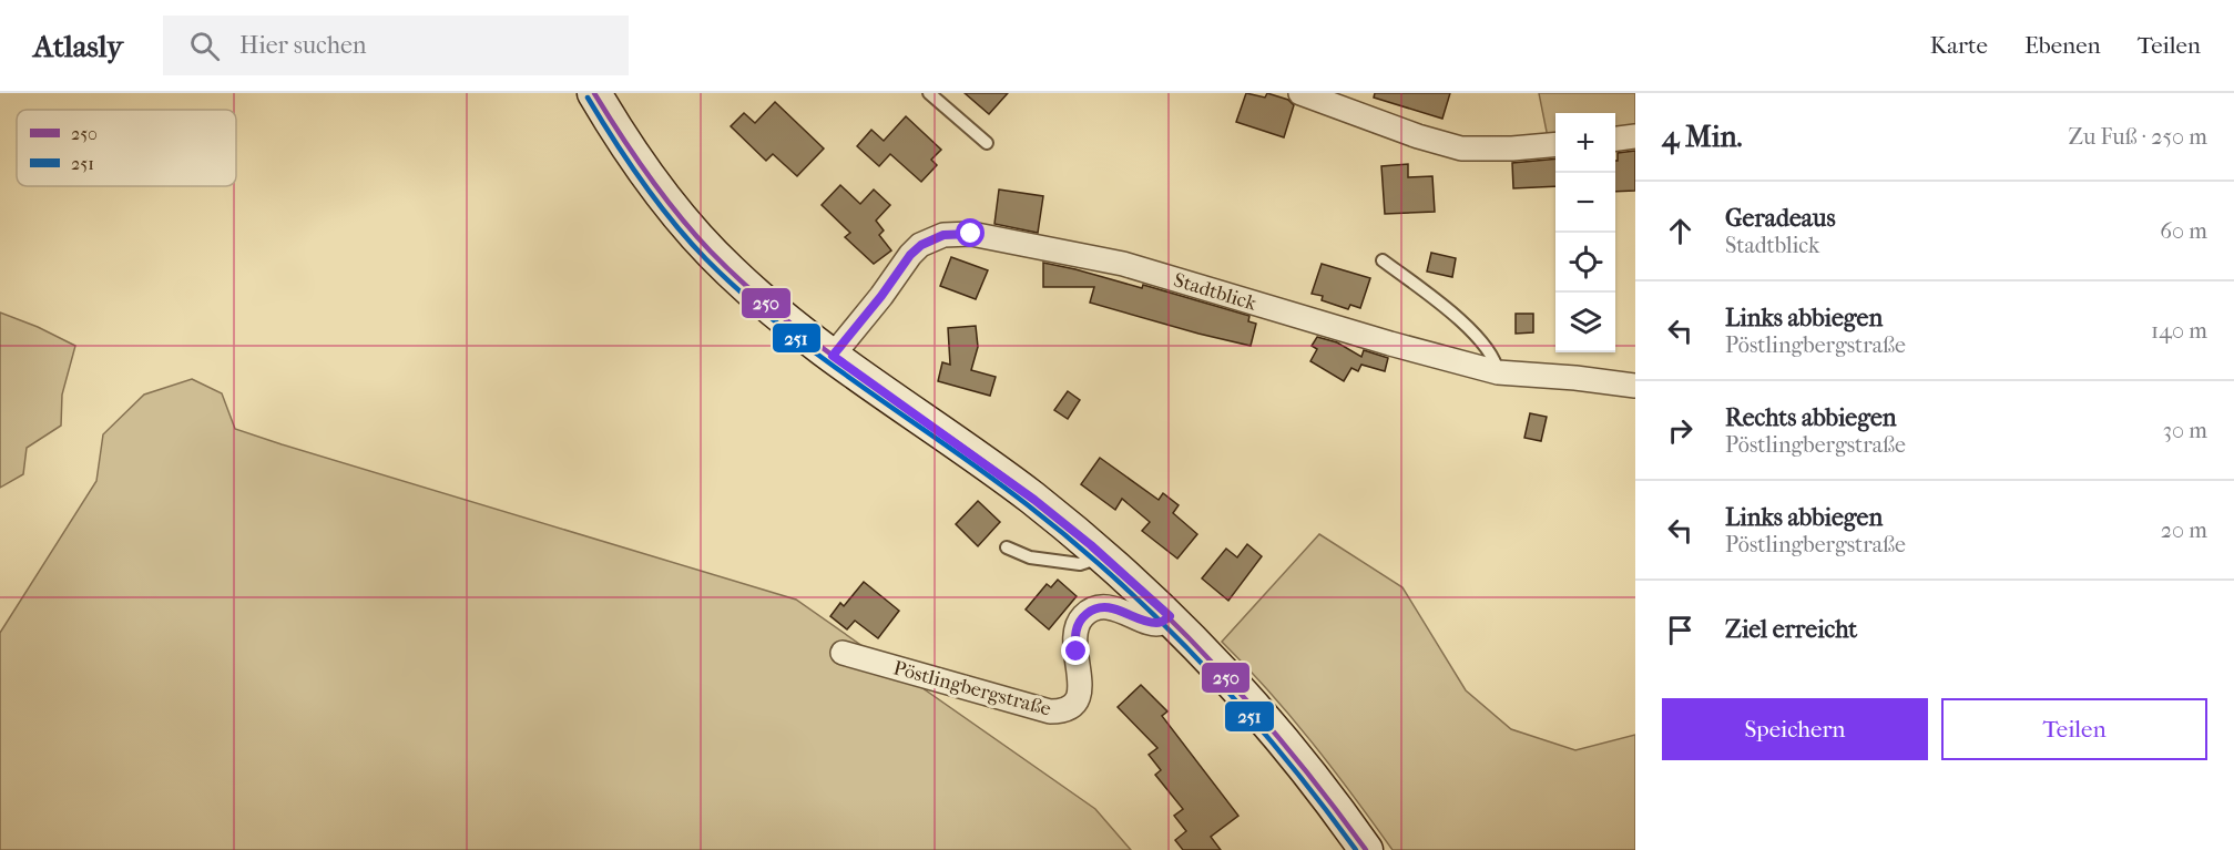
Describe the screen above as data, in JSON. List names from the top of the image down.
{
  "streets": {
    "street": ["Stadtblick", "Pöstlingbergstraße"]
  },
  "lines": ["transit line 250", "transit line 251"],
  "legend": ["250", "251"],
  "page": {
    "header": "Atlasly",
    "search": "Hier suchen",
    "nav": ["Karte", "Ebenen", "Teilen"],
    "heading": ["4 Min.", "Zu Fuß · 250 m"],
    "map_buttons": ["+", "−"],
    "list": [
      ["Geradeaus", "Stadtblick", "60 m"],
      ["Links abbiegen", "Pöstlingbergstraße", "140 m"],
      ["Rechts abbiegen", "Pöstlingbergstraße", "30 m"],
      ["Links abbiegen", "Pöstlingbergstraße", "20 m"],
      "Ziel erreicht"
    ],
    "buttons": ["Speichern", "Teilen"]
  }
}
